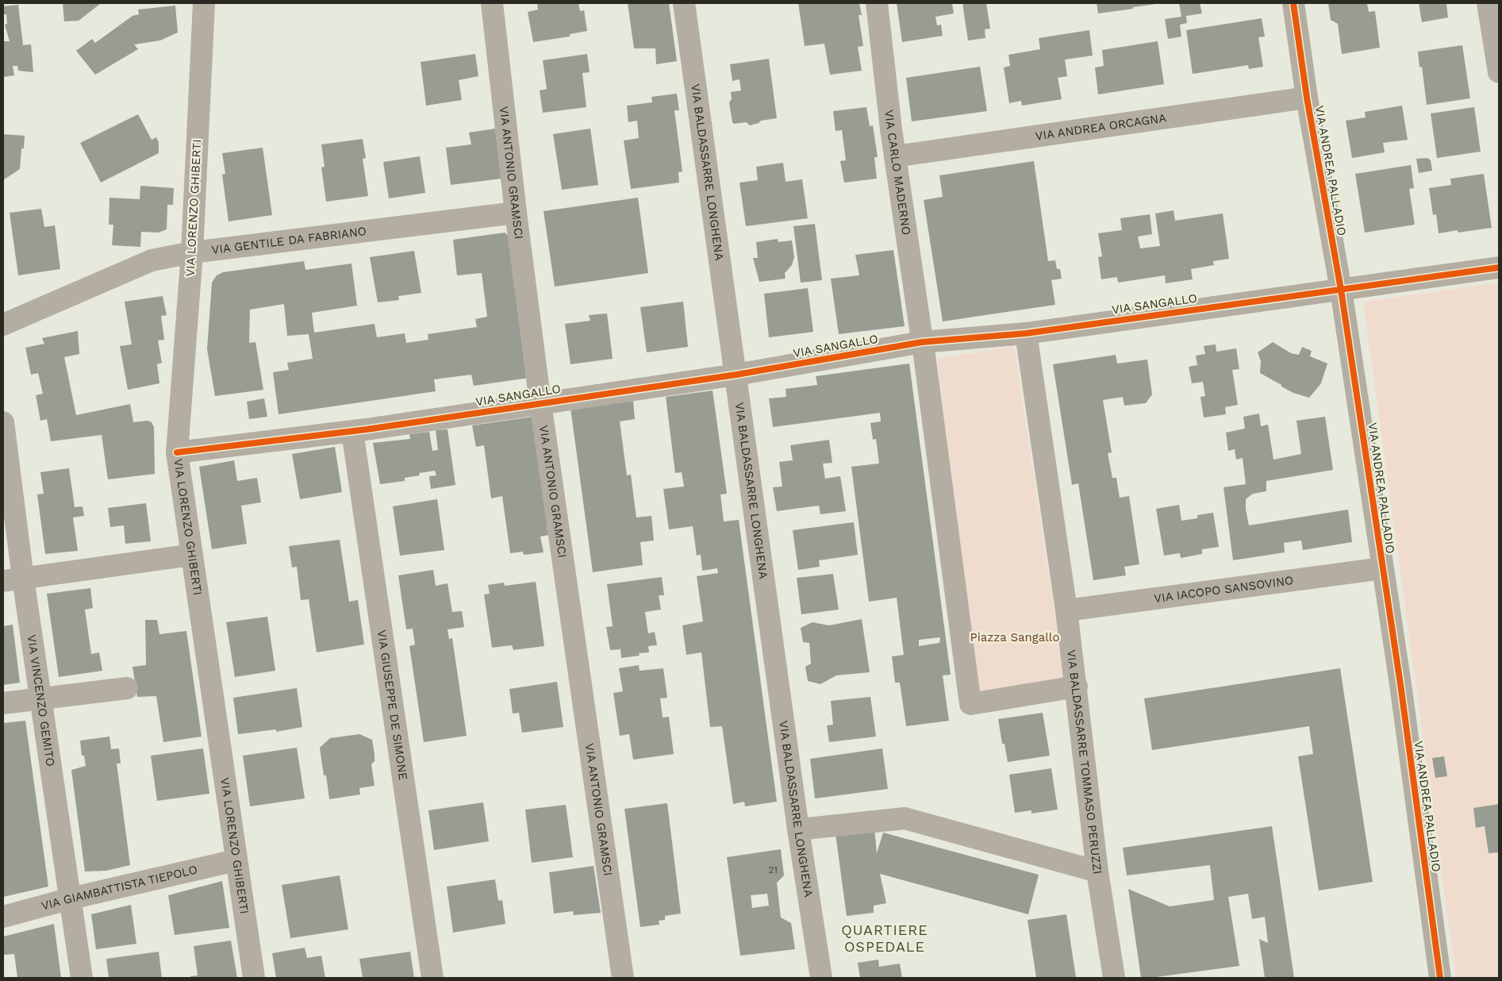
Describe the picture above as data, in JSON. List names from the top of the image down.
{
  "streets": {
    "street": [
      "VIA ANDREA ORCAGNA",
      "VIA ANDREA PALLADIO",
      "VIA ANTONIO GRAMSCI",
      "VIA BALDASSARRE LONGHENA",
      "VIA CARLO MADERNO",
      "VIA LORENZO GHIBERTI",
      "VIA GENTILE DA FABRIANO",
      "VIA SANGALLO",
      "VIA IACOPO SANSOVINO",
      "VIA VINCENZO GEMITO",
      "VIA GIUSEPPE DE SIMONE",
      "VIA BALDASSARRE TOMMASO PERUZZI",
      "VIA GIAMBATTISTA TIEPOLO"
    ]
  },
  "crossings": [
    ["VIA ANDREA ORCAGNA", "VIA ANDREA PALLADIO"],
    ["VIA ANDREA ORCAGNA", "VIA CARLO MADERNO"],
    ["VIA ANDREA PALLADIO", "VIA SANGALLO"],
    ["VIA ANDREA PALLADIO", "VIA IACOPO SANSOVINO"],
    ["VIA ANTONIO GRAMSCI", "VIA GENTILE DA FABRIANO"],
    ["VIA ANTONIO GRAMSCI", "VIA SANGALLO"],
    ["VIA BALDASSARRE LONGHENA", "VIA SANGALLO"],
    ["VIA CARLO MADERNO", "VIA SANGALLO"],
    ["VIA LORENZO GHIBERTI", "VIA GENTILE DA FABRIANO"],
    ["VIA LORENZO GHIBERTI", "VIA SANGALLO"],
    ["VIA LORENZO GHIBERTI", "VIA GIAMBATTISTA TIEPOLO"],
    ["VIA SANGALLO", "VIA GIUSEPPE DE SIMONE"],
    ["VIA SANGALLO", "VIA BALDASSARRE TOMMASO PERUZZI"],
    ["VIA IACOPO SANSOVINO", "VIA BALDASSARRE TOMMASO PERUZZI"],
    ["VIA VINCENZO GEMITO", "VIA GIAMBATTISTA TIEPOLO"]
  ],
  "districts": ["QUARTIERE OSPEDALE"],
  "parks": ["Piazza Sangallo"],
  "house_numbers": ["21"]
}
